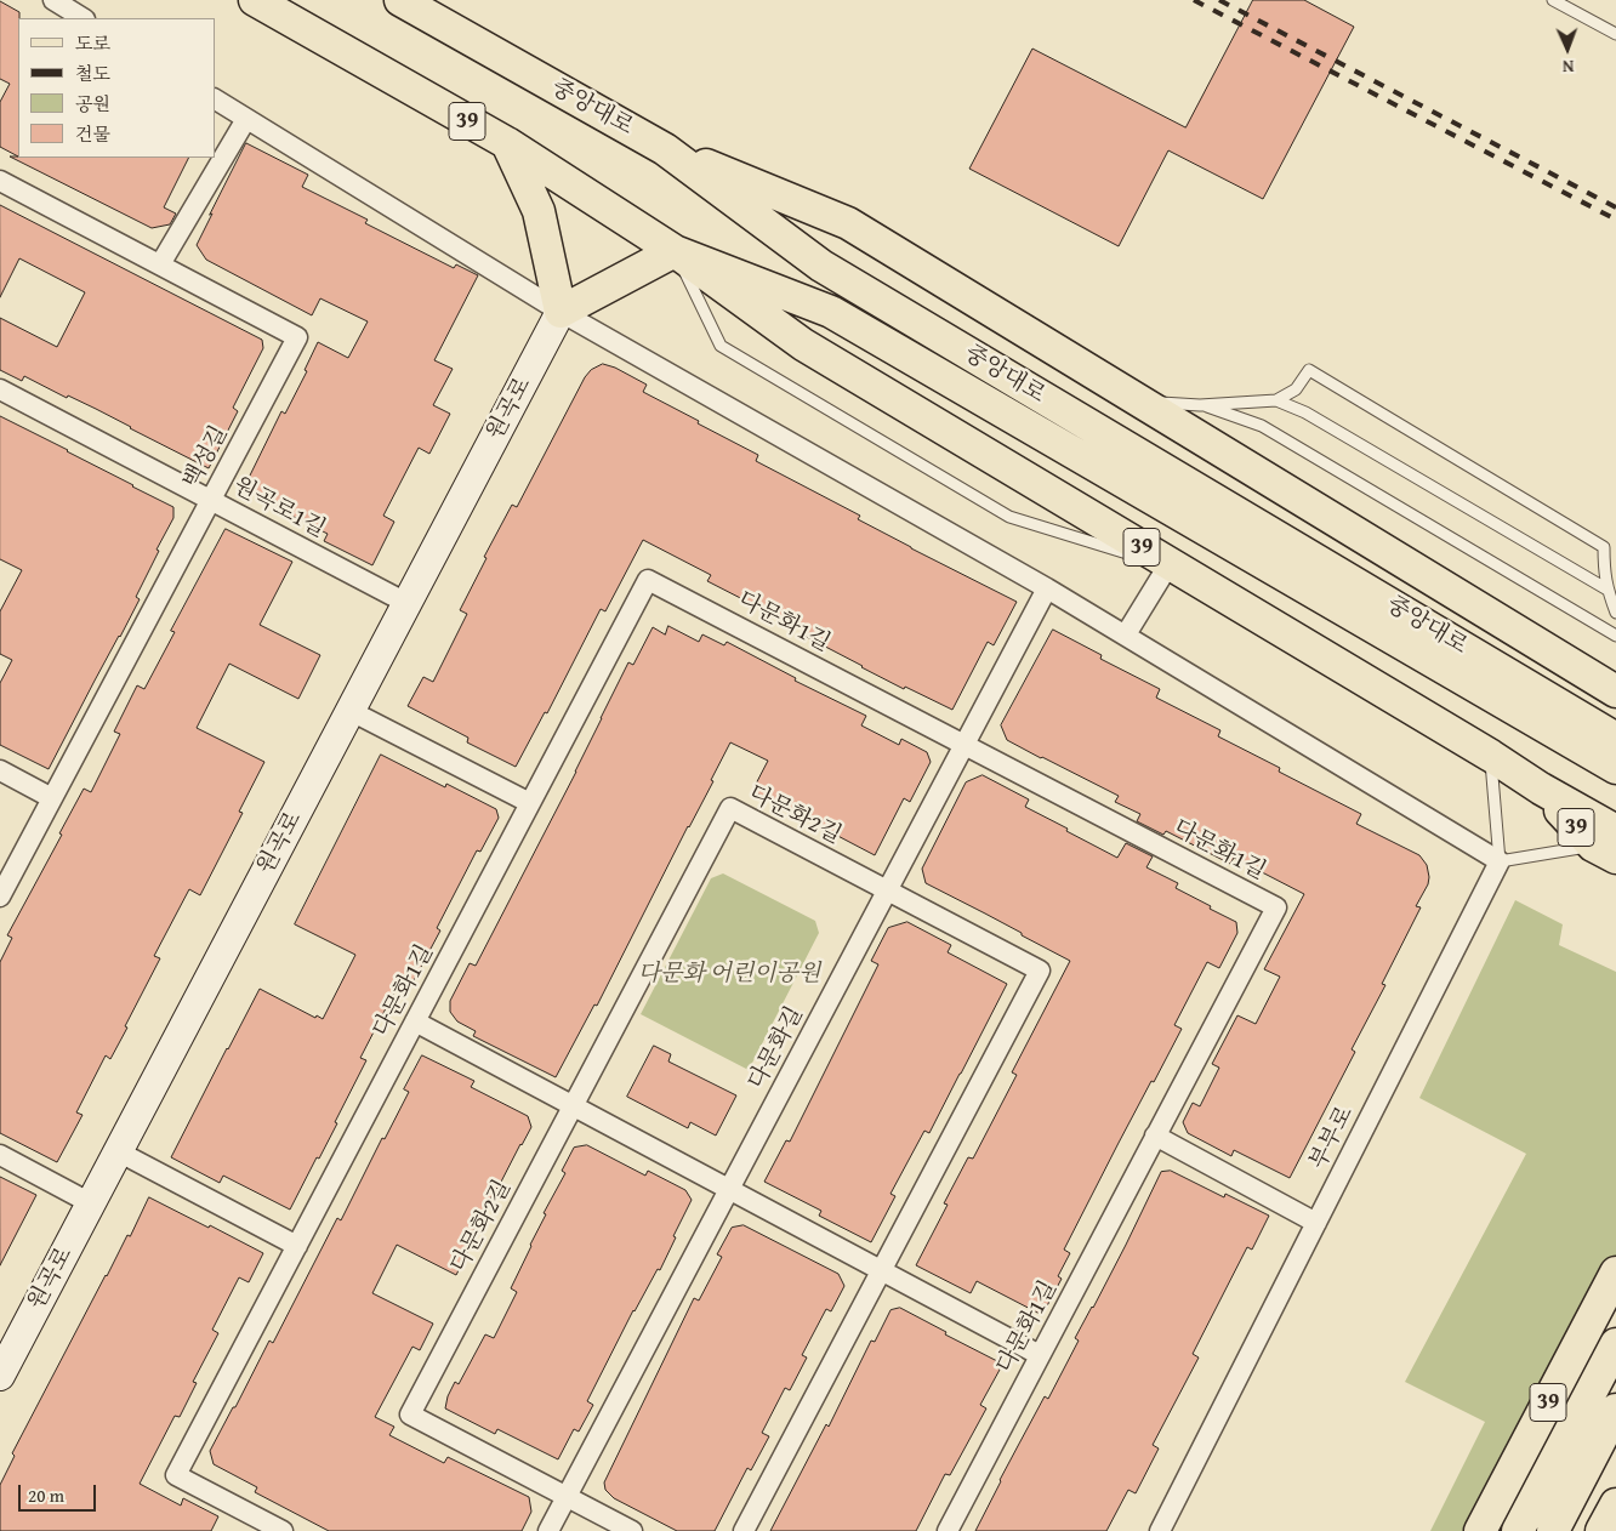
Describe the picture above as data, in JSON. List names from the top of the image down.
{
  "streets": {
    "main road": ["중앙대로", "39"],
    "street": [
      "원곡로",
      "백성길",
      "원곡로1길",
      "다문화1길",
      "다문화2길",
      "다문화길",
      "부부로"
    ]
  },
  "crossings": [
    ["원곡로", "원곡로1길"],
    ["백성길", "원곡로1길"],
    ["다문화1길", "다문화길"],
    ["다문화2길", "다문화길"]
  ],
  "parks": ["다문화 어린이공원"],
  "legend": [
    "도로",
    "철도",
    "공원",
    "건물"
  ],
  "scale_bar": "20 m",
  "north": "bottom"
}
